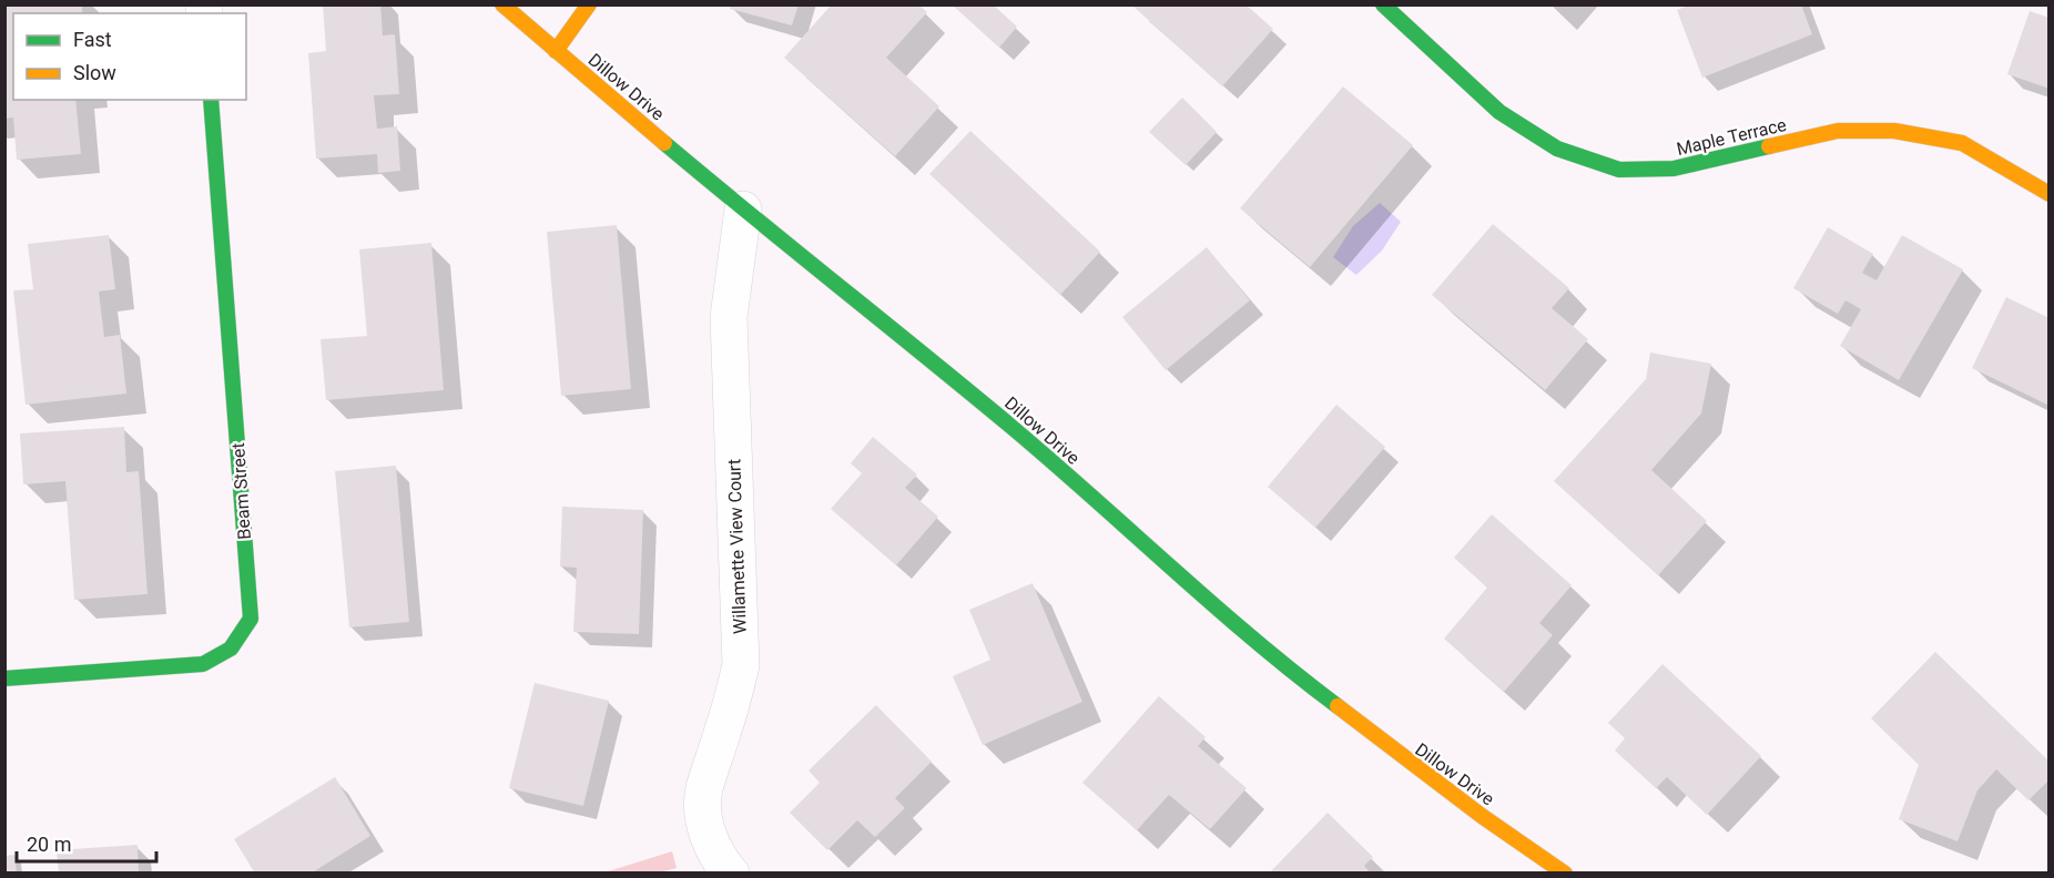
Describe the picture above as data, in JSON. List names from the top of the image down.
{
  "streets": {
    "street": [
      "Dillow Drive",
      "Maple Terrace",
      "Beam Street",
      "Willamette View Court"
    ]
  },
  "crossings": [
    ["Dillow Drive", "Willamette View Court"]
  ],
  "legend": ["Fast", "Slow"],
  "scale_bar": "20 m"
}
